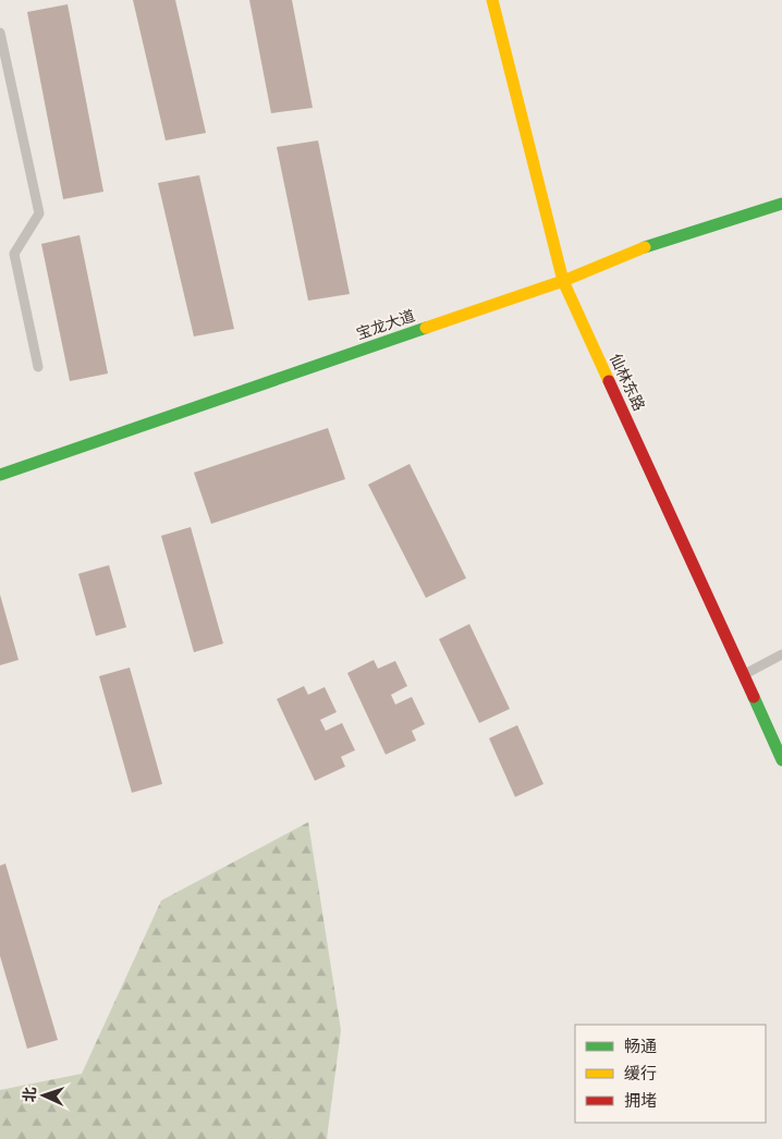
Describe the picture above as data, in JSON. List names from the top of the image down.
{
  "streets": {
    "street": ["宝龙大道", "仙林东路"]
  },
  "crossings": [
    ["宝龙大道", "仙林东路"]
  ],
  "legend": ["畅通", "缓行", "拥堵"],
  "north": "left"
}
